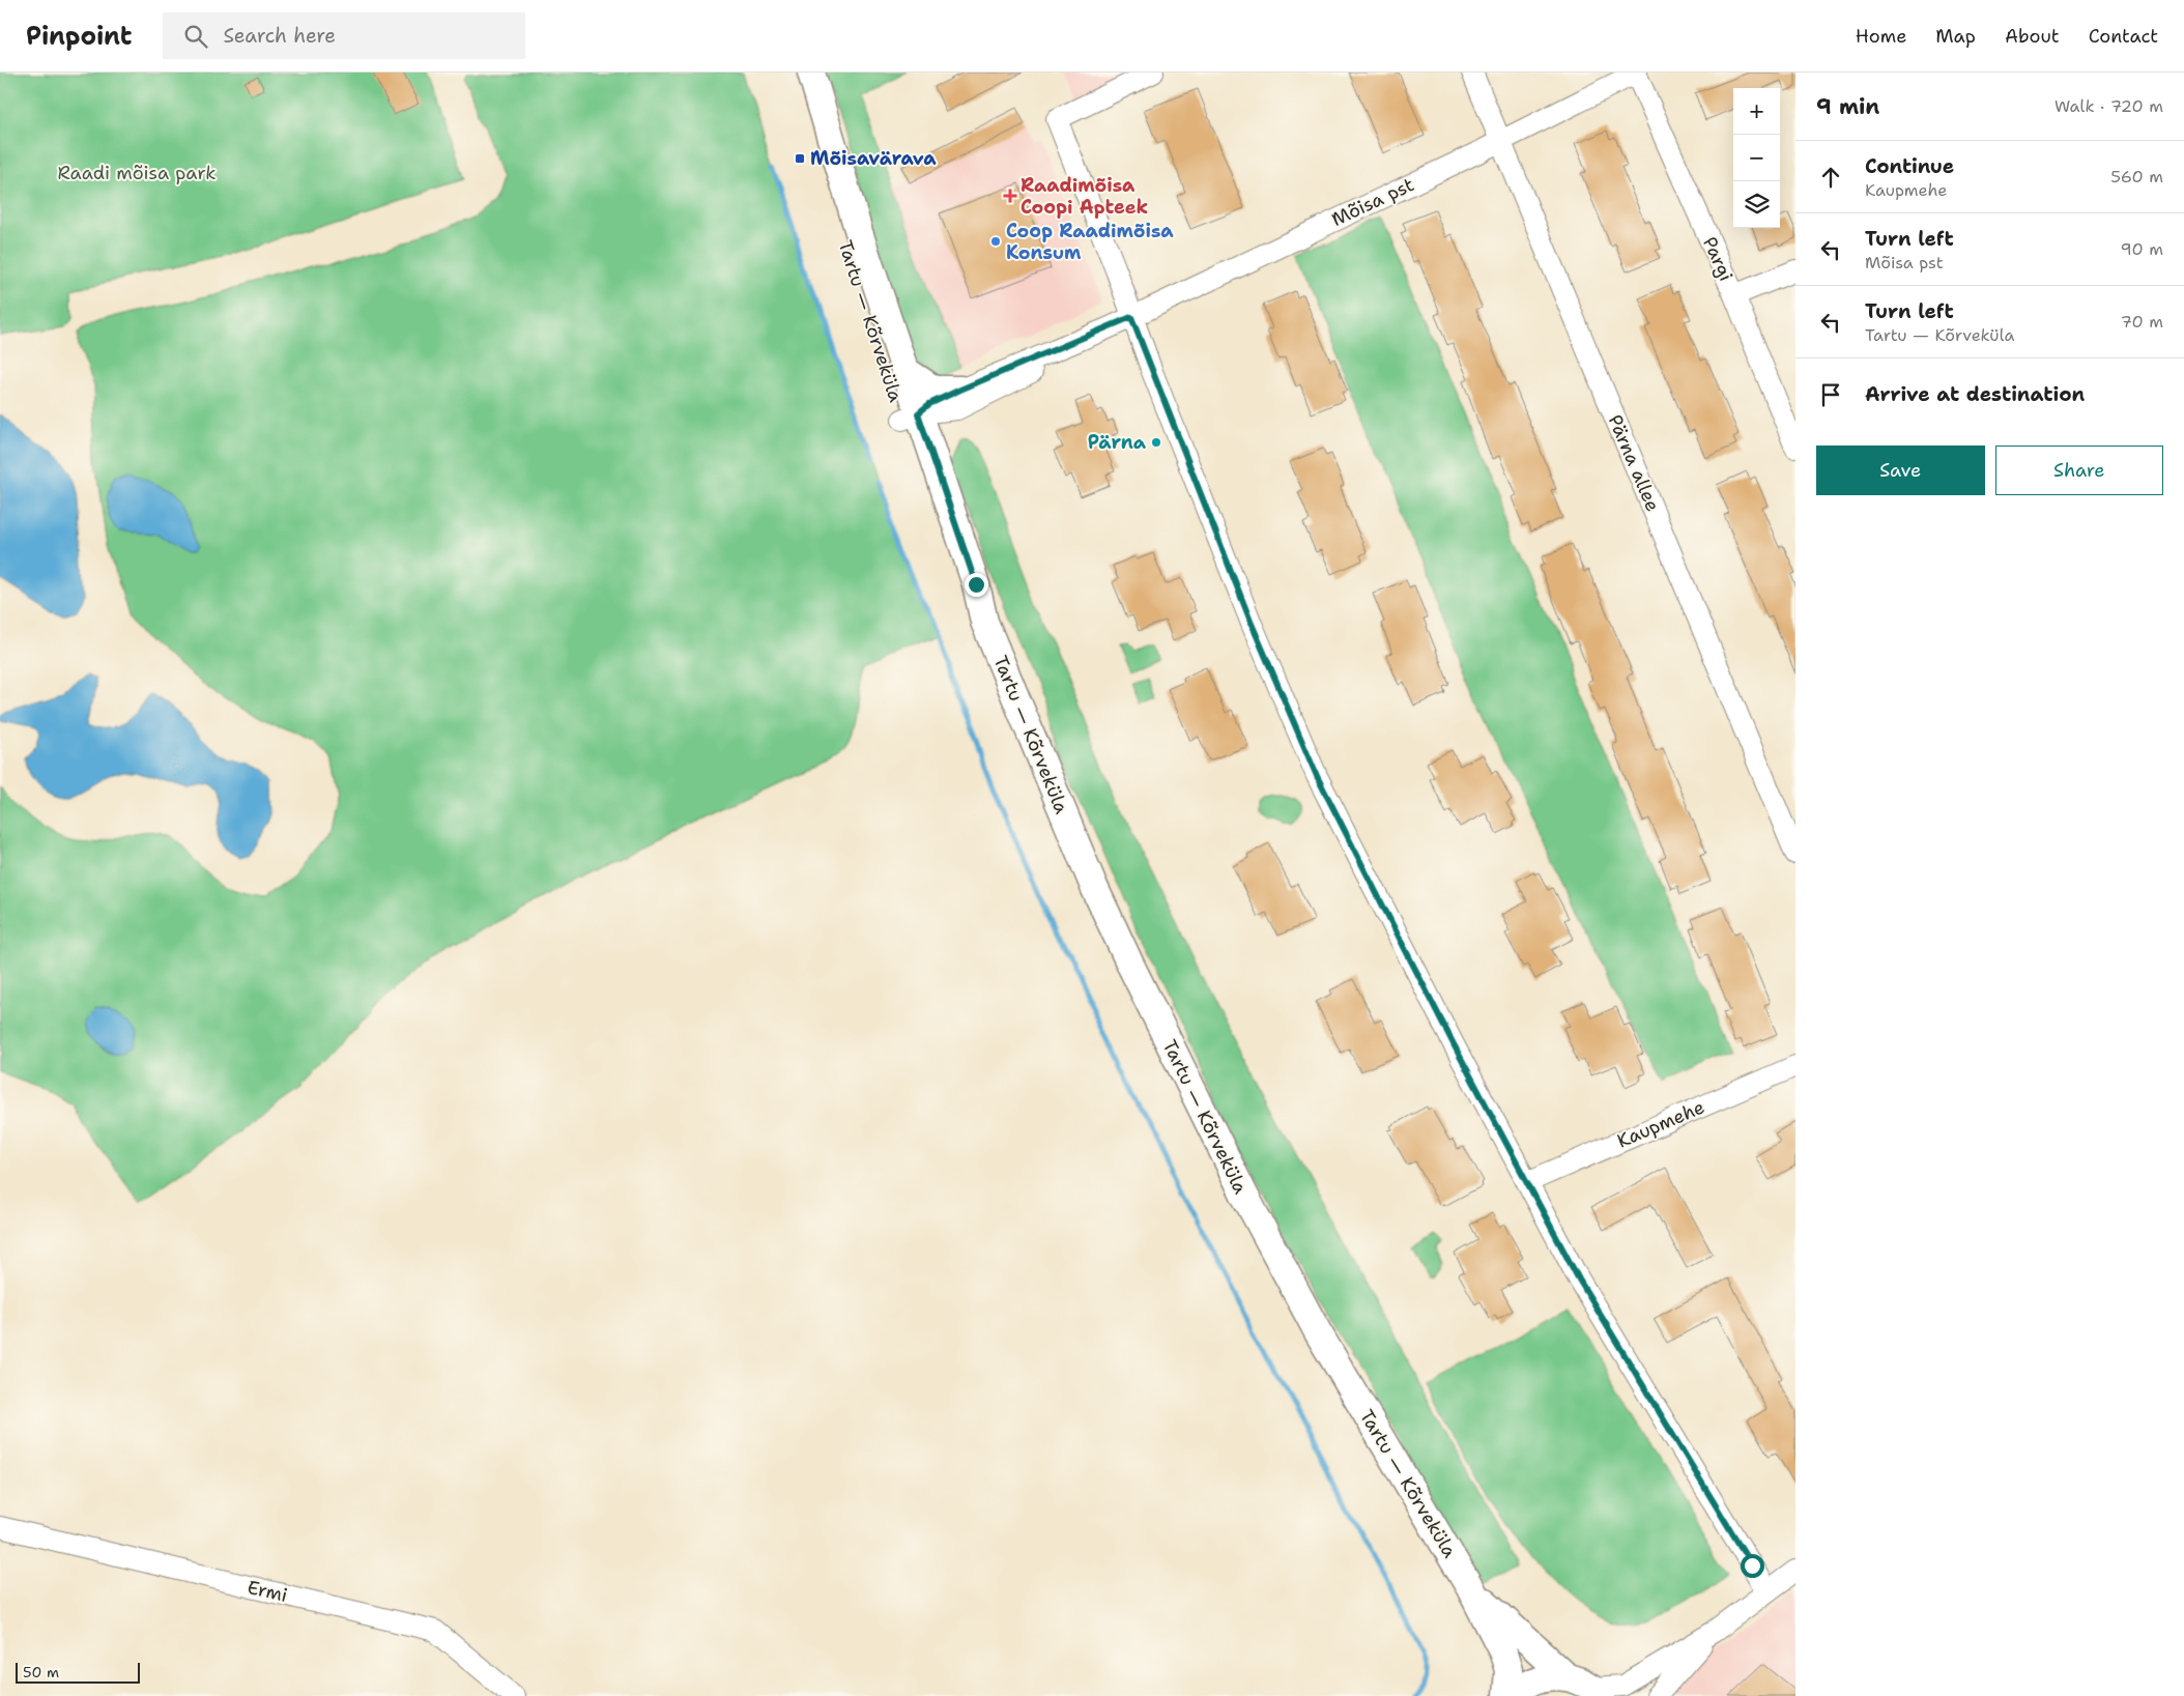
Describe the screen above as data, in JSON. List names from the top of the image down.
{
  "streets": {
    "main road": ["Tartu — Kõrveküla"],
    "street": [
      "Mõisa pst",
      "Pargi",
      "Pärna allee",
      "Kaupmehe",
      "Ermi"
    ]
  },
  "crossings": [
    ["Mõisa pst", "Pargi"],
    ["Mõisa pst", "Tartu — Kõrveküla"],
    ["Mõisa pst", "Pärna allee"]
  ],
  "parks": ["Raadi mõisa park"],
  "places": {
    "transit": ["Mõisavärava"],
    "health": ["Raadimõisa Coopi Apteek"],
    "other": ["Coop Raadimõisa Konsum", "Pärna"]
  },
  "scale_bar": "50 m",
  "page": {
    "header": "Pinpoint",
    "search": "Search here",
    "nav": [
      "Home",
      "Map",
      "About",
      "Contact"
    ],
    "heading": ["9 min", "Walk · 720 m"],
    "map_buttons": ["+", "−"],
    "list": [
      ["Continue", "Kaupmehe", "560 m"],
      ["Turn left", "Mõisa pst", "90 m"],
      ["Turn left", "Tartu — Kõrveküla", "70 m"],
      "Arrive at destination"
    ],
    "buttons": ["Save", "Share"],
    "scale": "50 m"
  }
}
